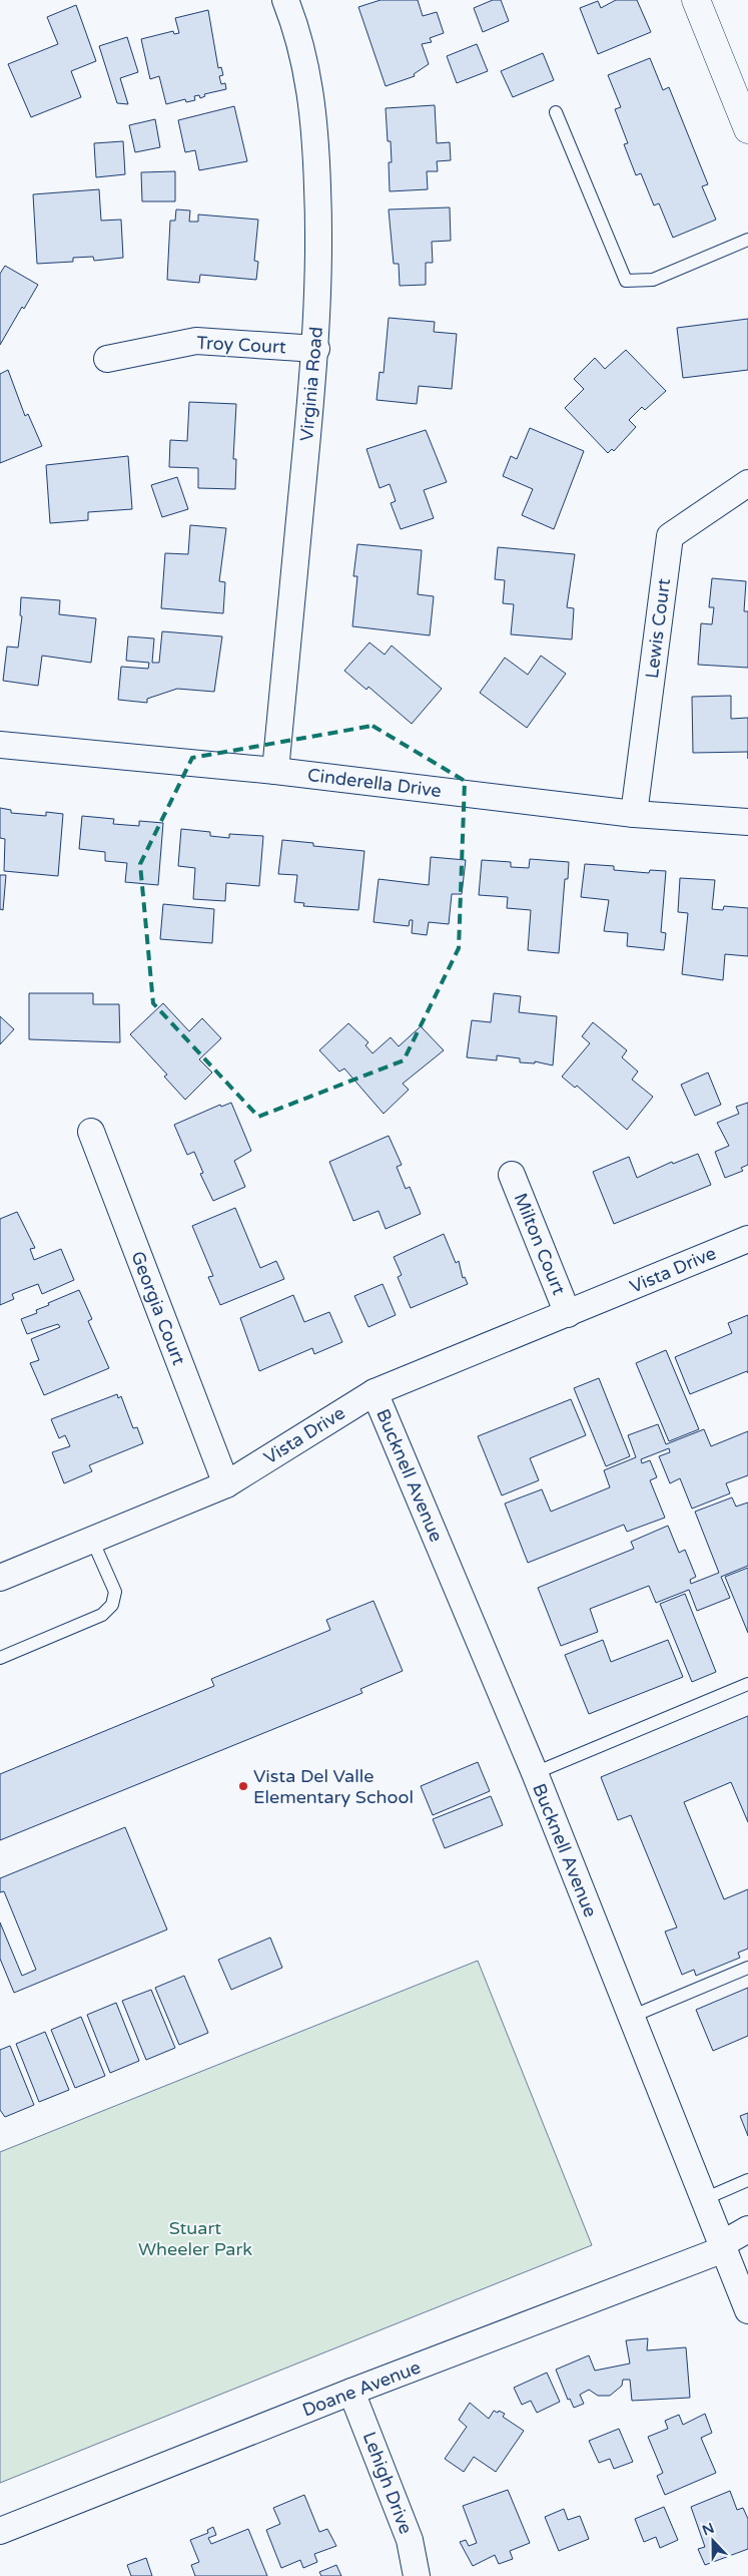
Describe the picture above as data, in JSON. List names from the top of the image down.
{
  "streets": {
    "street": [
      "Troy Court",
      "Virginia Road",
      "Lewis Court",
      "Cinderella Drive",
      "Milton Court",
      "Vista Drive",
      "Georgia Court",
      "Bucknell Avenue",
      "Doane Avenue",
      "Lehigh Drive"
    ]
  },
  "crossings": [
    ["Troy Court", "Virginia Road"],
    ["Virginia Road", "Cinderella Drive"],
    ["Lewis Court", "Cinderella Drive"],
    ["Milton Court", "Vista Drive"],
    ["Vista Drive", "Georgia Court"],
    ["Vista Drive", "Bucknell Avenue"],
    ["Bucknell Avenue", "Doane Avenue"],
    ["Doane Avenue", "Lehigh Drive"]
  ],
  "parks": ["Stuart Wheeler Park"],
  "places": ["Vista Del Valle Elementary School"],
  "north": "top"
}
